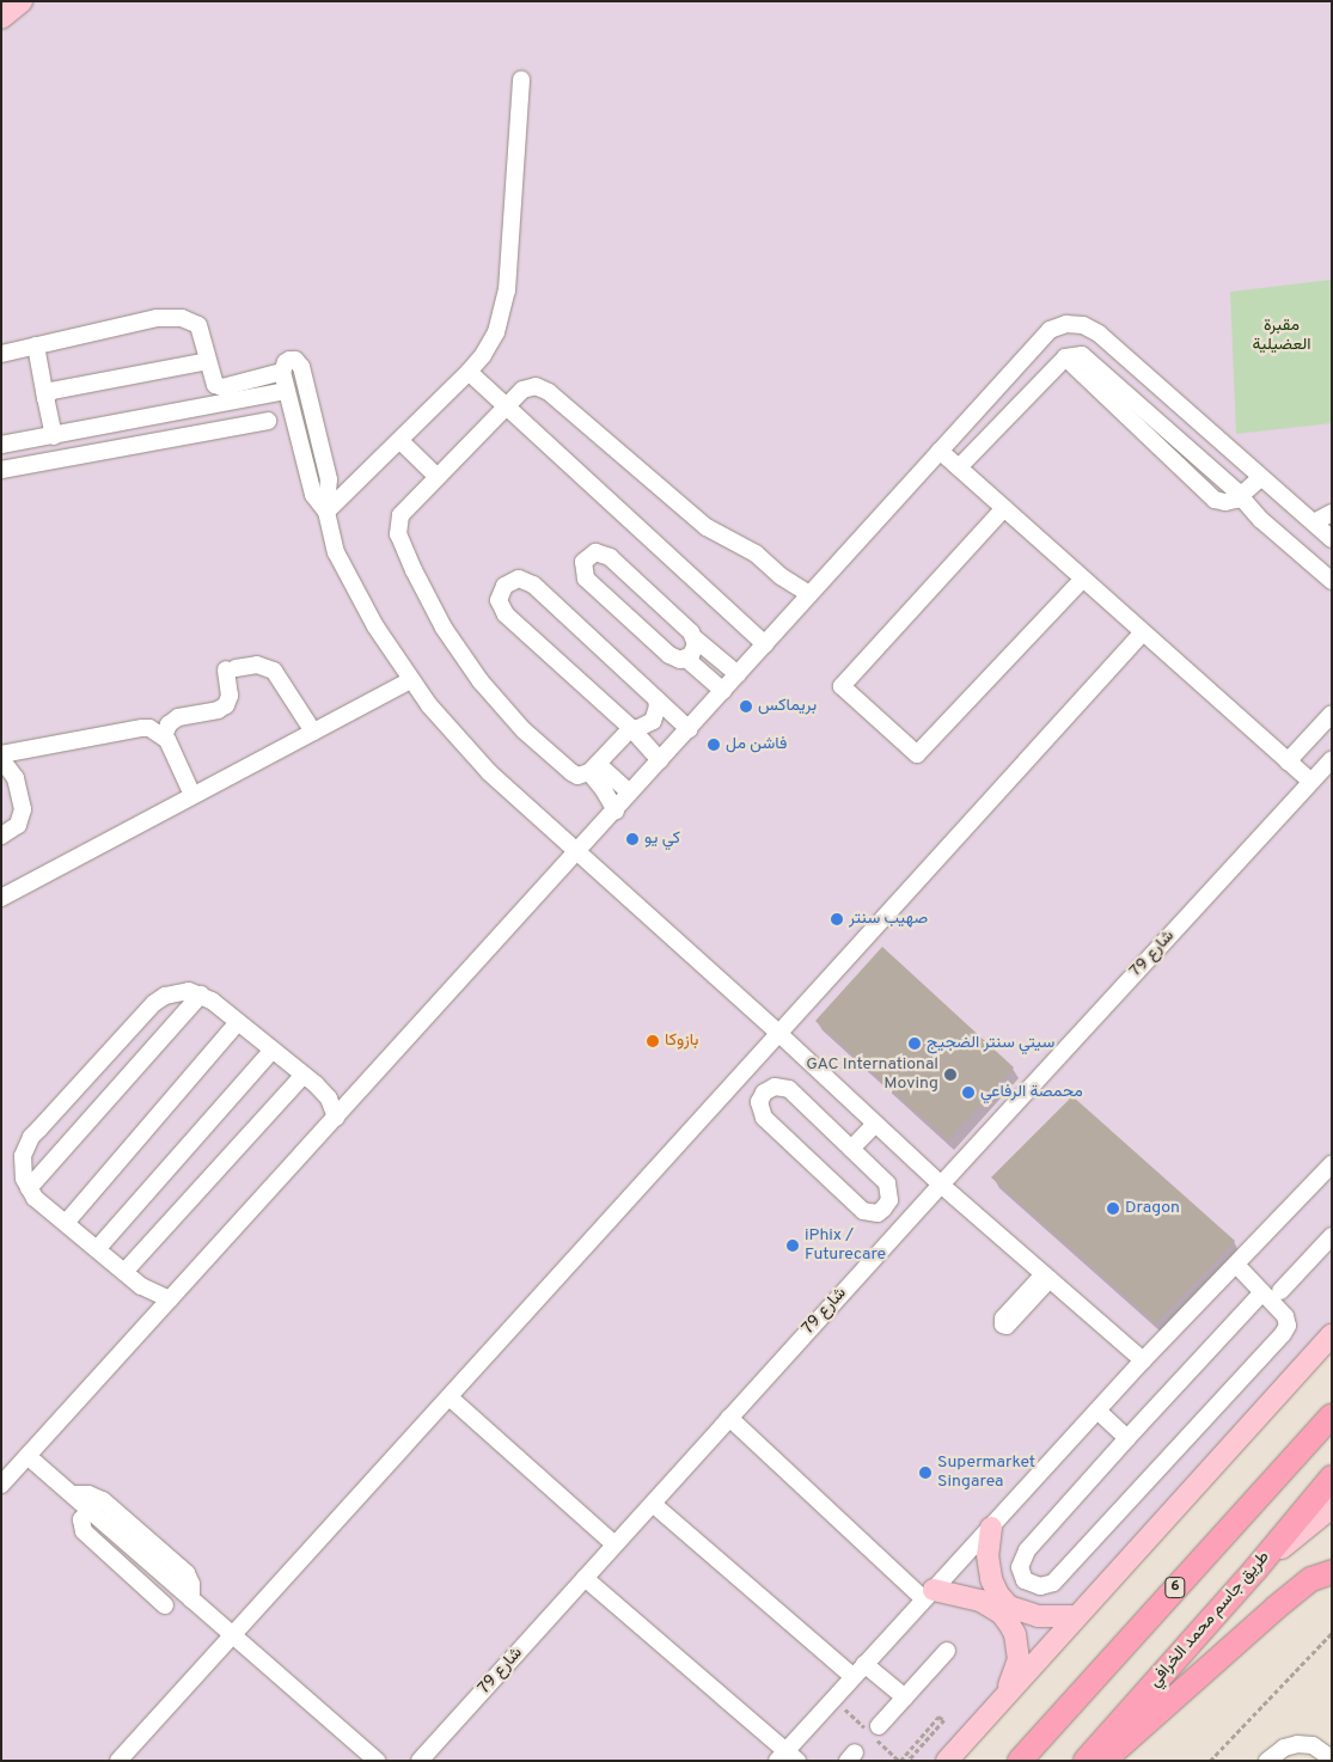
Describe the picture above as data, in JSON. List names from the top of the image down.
{
  "streets": {
    "highway": ["6", "طريق جاسم محمد الخرافي"],
    "street": ["شارع 79"]
  },
  "parks": ["مقبرة العضيلية"],
  "places": [
    "بريماكس",
    "فاشن مل",
    "كي يو",
    "صهيب سنتر",
    "بازوكا",
    "سيتي سنتر الضجيج",
    "GAC International Moving",
    "محمصة الرفاعي",
    "Dragon",
    "iPhix / Futurecare",
    "Supermarket Singarea"
  ]
}
